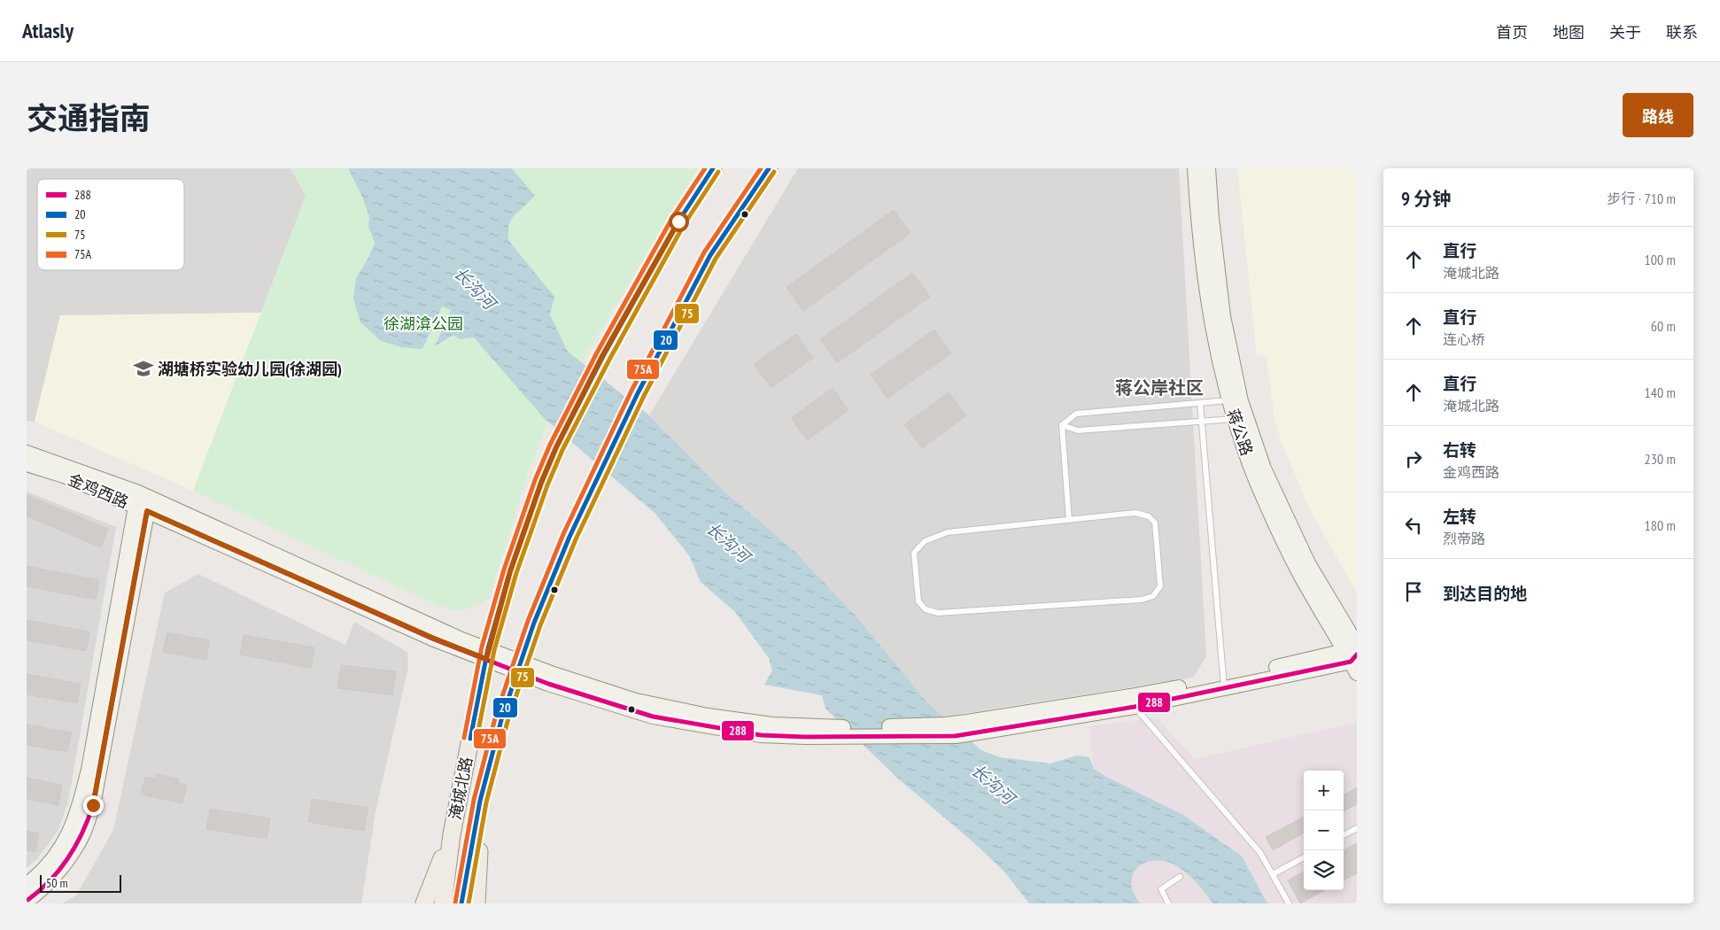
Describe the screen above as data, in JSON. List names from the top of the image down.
{
  "streets": {
    "main road": ["淹城北路"],
    "street": ["蒋公路", "金鸡西路"]
  },
  "crossings": [
    ["金鸡西路", "淹城北路"]
  ],
  "districts": ["蒋公岸社区"],
  "water": ["长沟河"],
  "parks": ["徐湖渰公园"],
  "places": {
    "school or university": ["湖塘桥实验幼儿园(徐湖园)"]
  },
  "lines": [
    "transit line 20",
    "transit line 75A",
    "transit line 75",
    "transit line 288"
  ],
  "legend": [
    "288",
    "20",
    "75",
    "75A"
  ],
  "scale_bar": "50 m",
  "page": {
    "header": "Atlasly",
    "nav": [
      "首页",
      "地图",
      "关于",
      "联系"
    ],
    "title": "交通指南",
    "buttons": "路线",
    "heading": ["9 分钟", "步行 · 710 m"],
    "list": [
      ["直行", "淹城北路", "100 m"],
      ["直行", "连心桥", "60 m"],
      ["直行", "淹城北路", "140 m"],
      ["右转", "金鸡西路", "230 m"],
      ["左转", "烈帝路", "180 m"],
      "到达目的地"
    ],
    "map_buttons": ["+", "−"],
    "scale": "50 m"
  }
}
